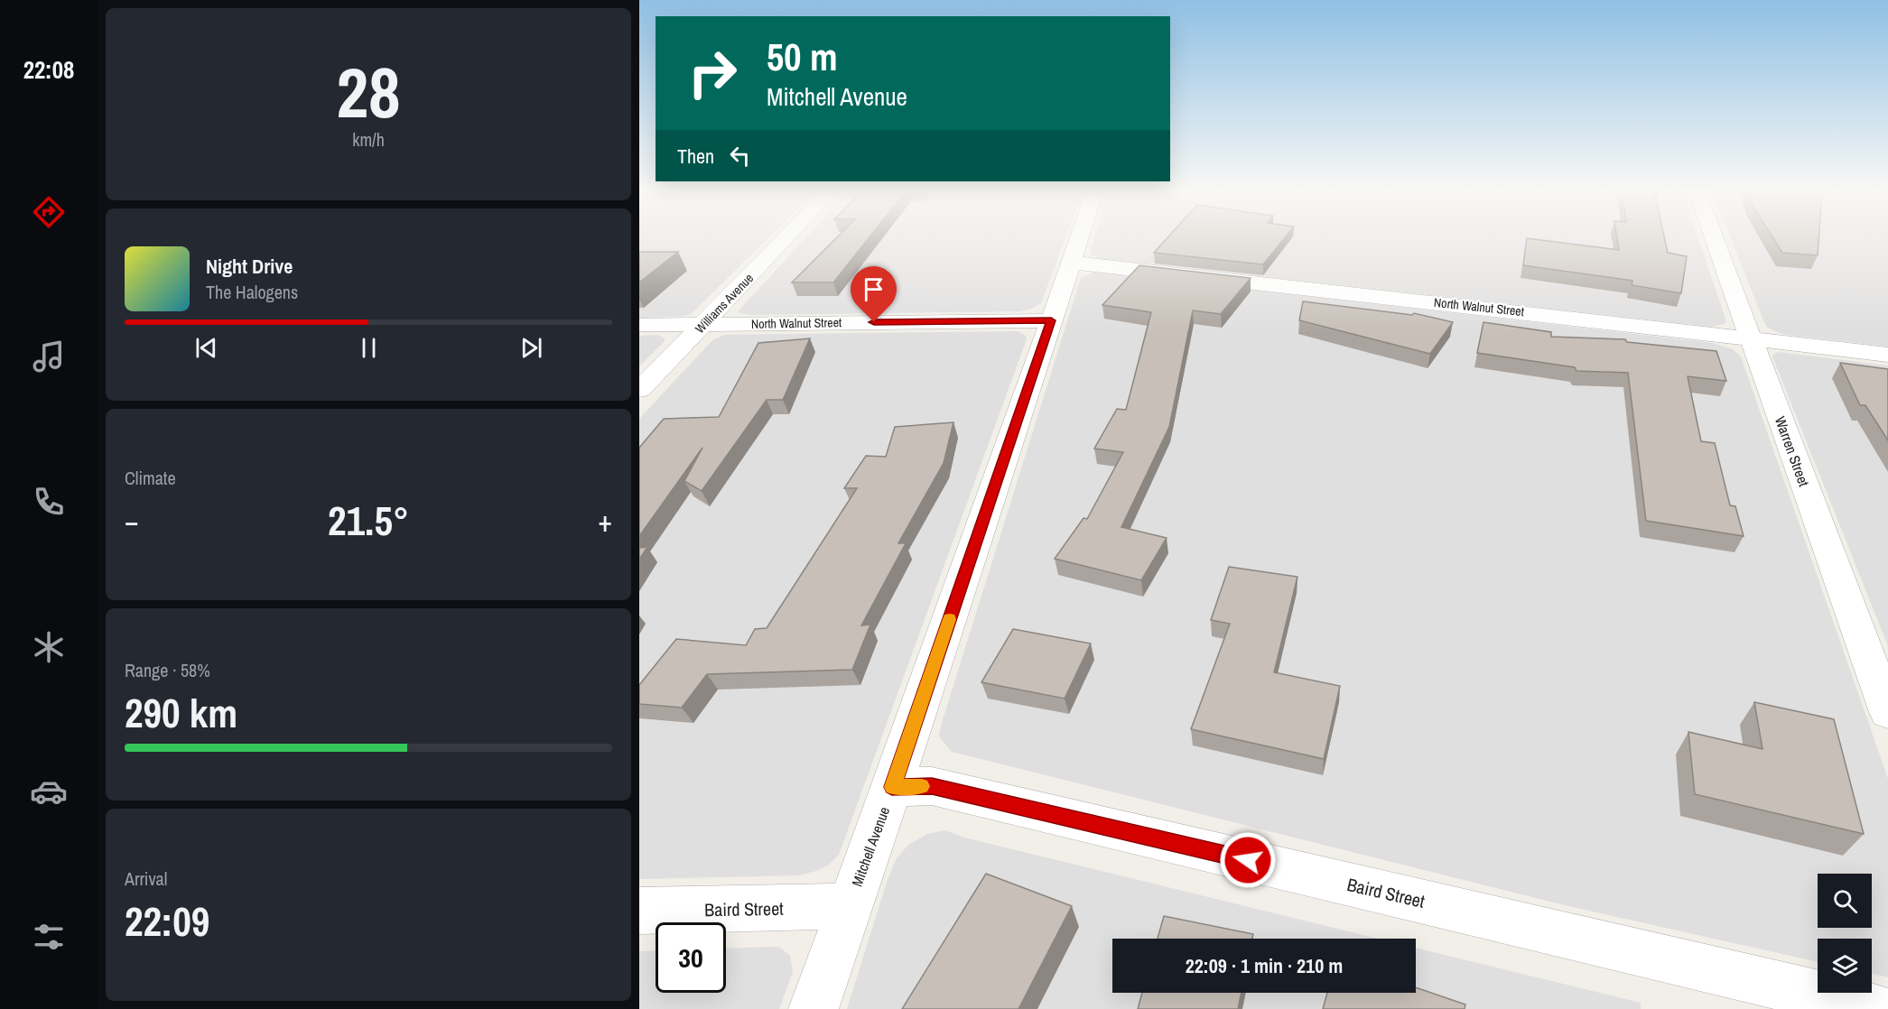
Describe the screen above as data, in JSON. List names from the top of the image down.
{
  "streets": {
    "street": [
      "Williams Avenue",
      "North Walnut Street",
      "Warren Street",
      "Mitchell Avenue",
      "Baird Street"
    ]
  },
  "crossings": [
    ["Williams Avenue", "North Walnut Street"],
    ["North Walnut Street", "Warren Street"],
    ["North Walnut Street", "Mitchell Avenue"],
    ["Mitchell Avenue", "Baird Street"]
  ],
  "page": {
    "tabs": "22:08",
    "tile": [
      ["28", "km/h"],
      "Climate",
      ["Range · 58%", "290 km"],
      ["Arrival", "22:09"]
    ],
    "turn": ["50 m", "Mitchell Avenue"],
    "then": "Then",
    "song": ["Night Drive", "The Halogens"],
    "heat": ["−", "21.5°", "+"],
    "limit": "30",
    "trip": "22:09 · 1 min · 210 m"
  }
}
